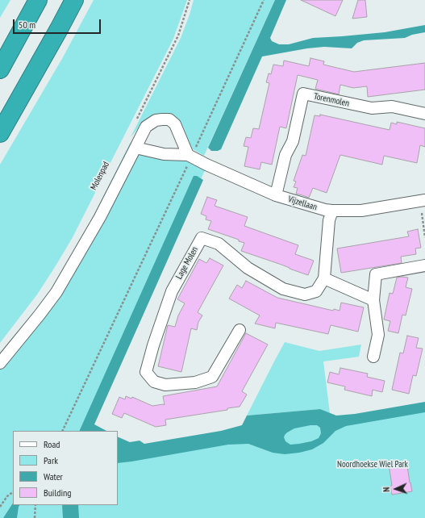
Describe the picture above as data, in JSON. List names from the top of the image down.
{
  "streets": {
    "street": ["Torenmolen", "Vijzellaan", "Lage Molen"]
  },
  "crossings": [
    ["Torenmolen", "Vijzellaan"],
    ["Vijzellaan", "Lage Molen"]
  ],
  "parks": ["Noordhoekse Wiel Park"],
  "legend": [
    "Road",
    "Park",
    "Water",
    "Building"
  ],
  "scale_bar": "50 m",
  "north": "left"
}
